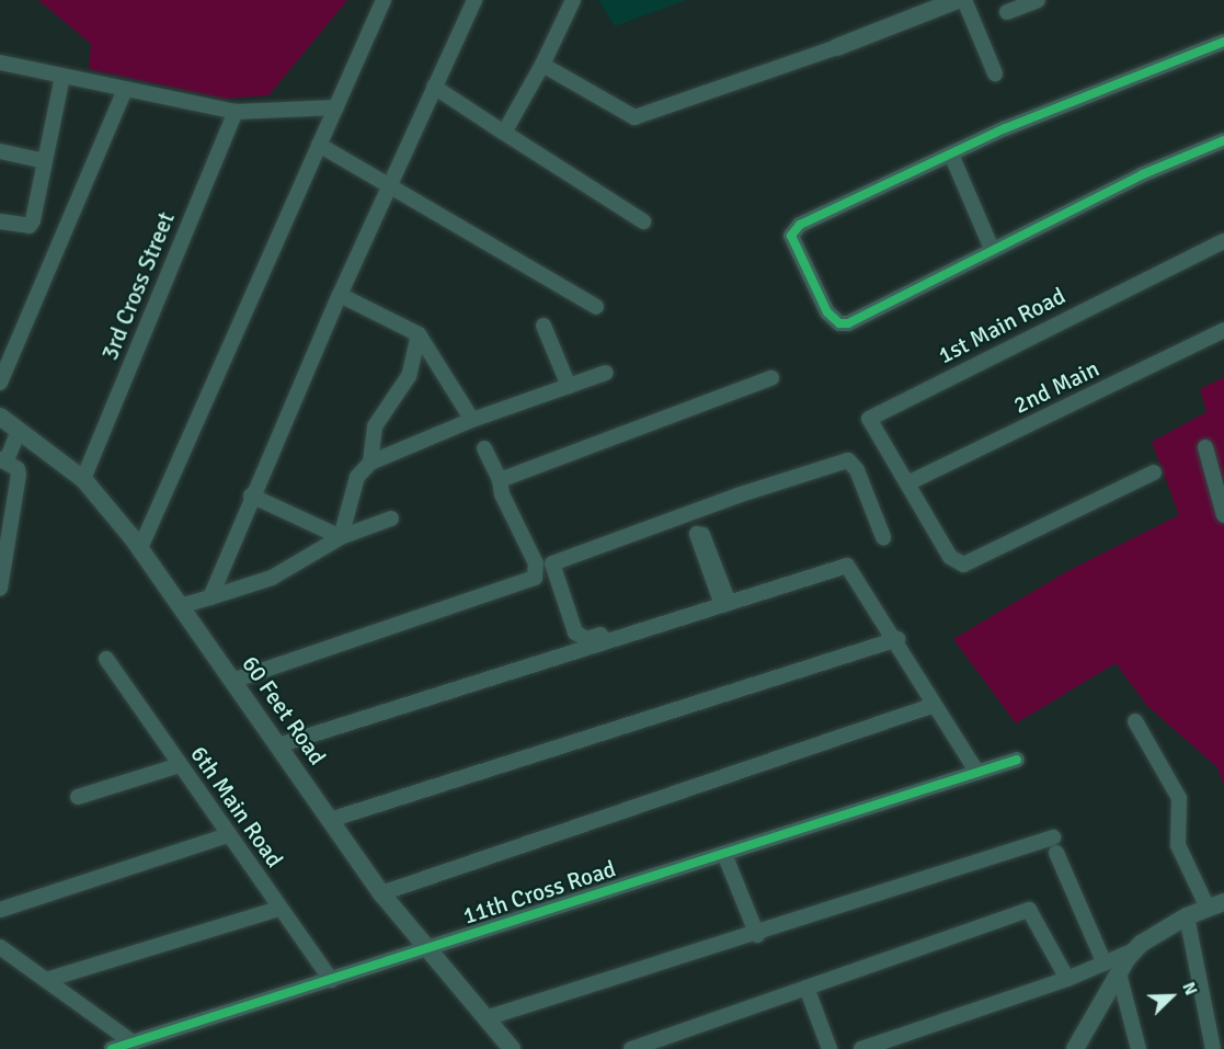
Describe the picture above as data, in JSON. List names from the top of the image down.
{
  "streets": {
    "street": [
      "3rd Cross Street",
      "1st Main Road",
      "2nd Main",
      "60 Feet Road",
      "6th Main Road",
      "11th Cross Road"
    ]
  },
  "crossings": [
    ["3rd Cross Street", "60 Feet Road"],
    ["1st Main Road", "2nd Main"],
    ["60 Feet Road", "11th Cross Road"],
    ["6th Main Road", "11th Cross Road"]
  ],
  "north": "top right"
}
